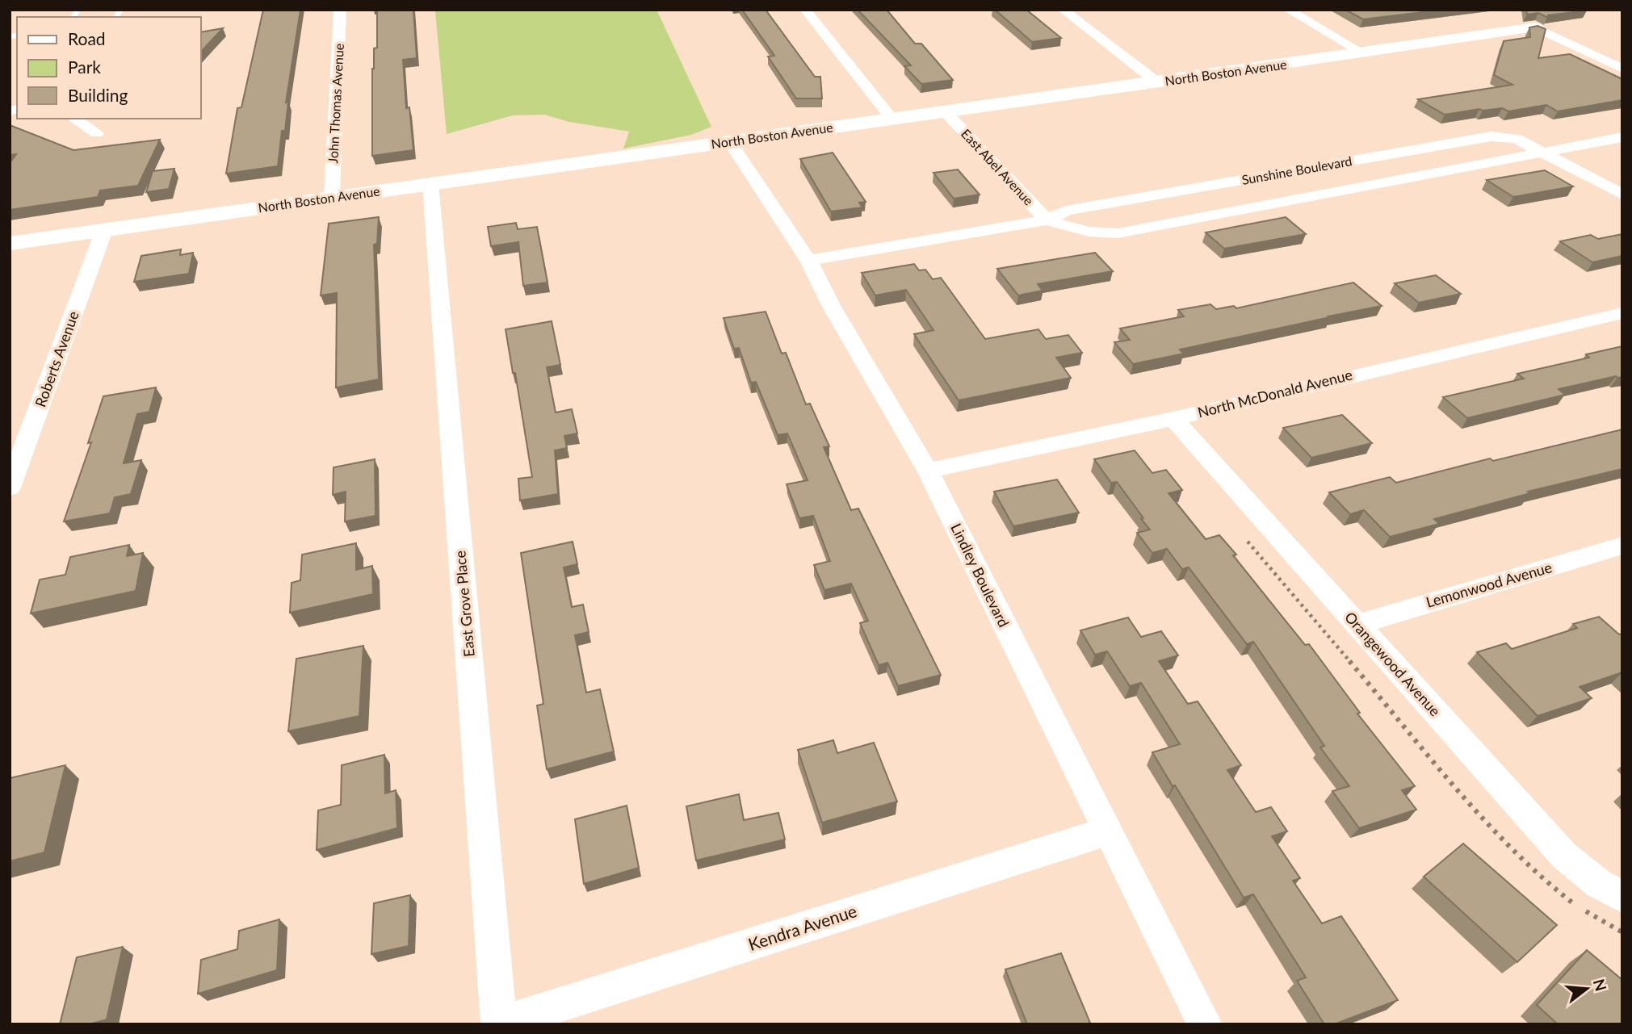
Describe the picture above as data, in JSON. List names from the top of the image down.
{
  "streets": {
    "street": [
      "North Boston Avenue",
      "John Thomas Avenue",
      "East Abel Avenue",
      "Sunshine Boulevard",
      "Roberts Avenue",
      "North McDonald Avenue",
      "Lindley Boulevard",
      "Lemonwood Avenue",
      "East Grove Place",
      "Orangewood Avenue",
      "Kendra Avenue"
    ]
  },
  "crossings": [
    ["North Boston Avenue", "John Thomas Avenue"],
    ["North Boston Avenue", "East Abel Avenue"],
    ["North Boston Avenue", "Roberts Avenue"],
    ["North Boston Avenue", "Lindley Boulevard"],
    ["North Boston Avenue", "East Grove Place"],
    ["East Abel Avenue", "Sunshine Boulevard"],
    ["Sunshine Boulevard", "Lindley Boulevard"],
    ["North McDonald Avenue", "Lindley Boulevard"],
    ["North McDonald Avenue", "Orangewood Avenue"],
    ["Lindley Boulevard", "Kendra Avenue"],
    ["Lemonwood Avenue", "Orangewood Avenue"],
    ["East Grove Place", "Kendra Avenue"]
  ],
  "legend": ["Road", "Park", "Building"],
  "north": "right"
}
